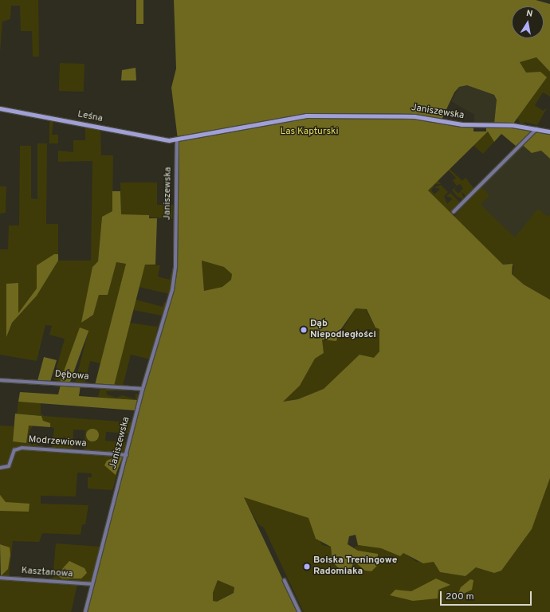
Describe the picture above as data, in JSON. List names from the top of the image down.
{
  "streets": {
    "street": [
      "Janiszewska",
      "Leśna",
      "Dębowa",
      "Modrzewiowa",
      "Kasztanowa"
    ]
  },
  "crossings": [
    ["Janiszewska", "Leśna"],
    ["Janiszewska", "Dębowa"],
    ["Janiszewska", "Modrzewiowa"],
    ["Janiszewska", "Kasztanowa"]
  ],
  "parks": ["Las Kapturski"],
  "places": ["Dąb Niepodległości", "Boiska Treningowe Radomiaka"],
  "scale_bar": "200 m",
  "north": "top"
}
